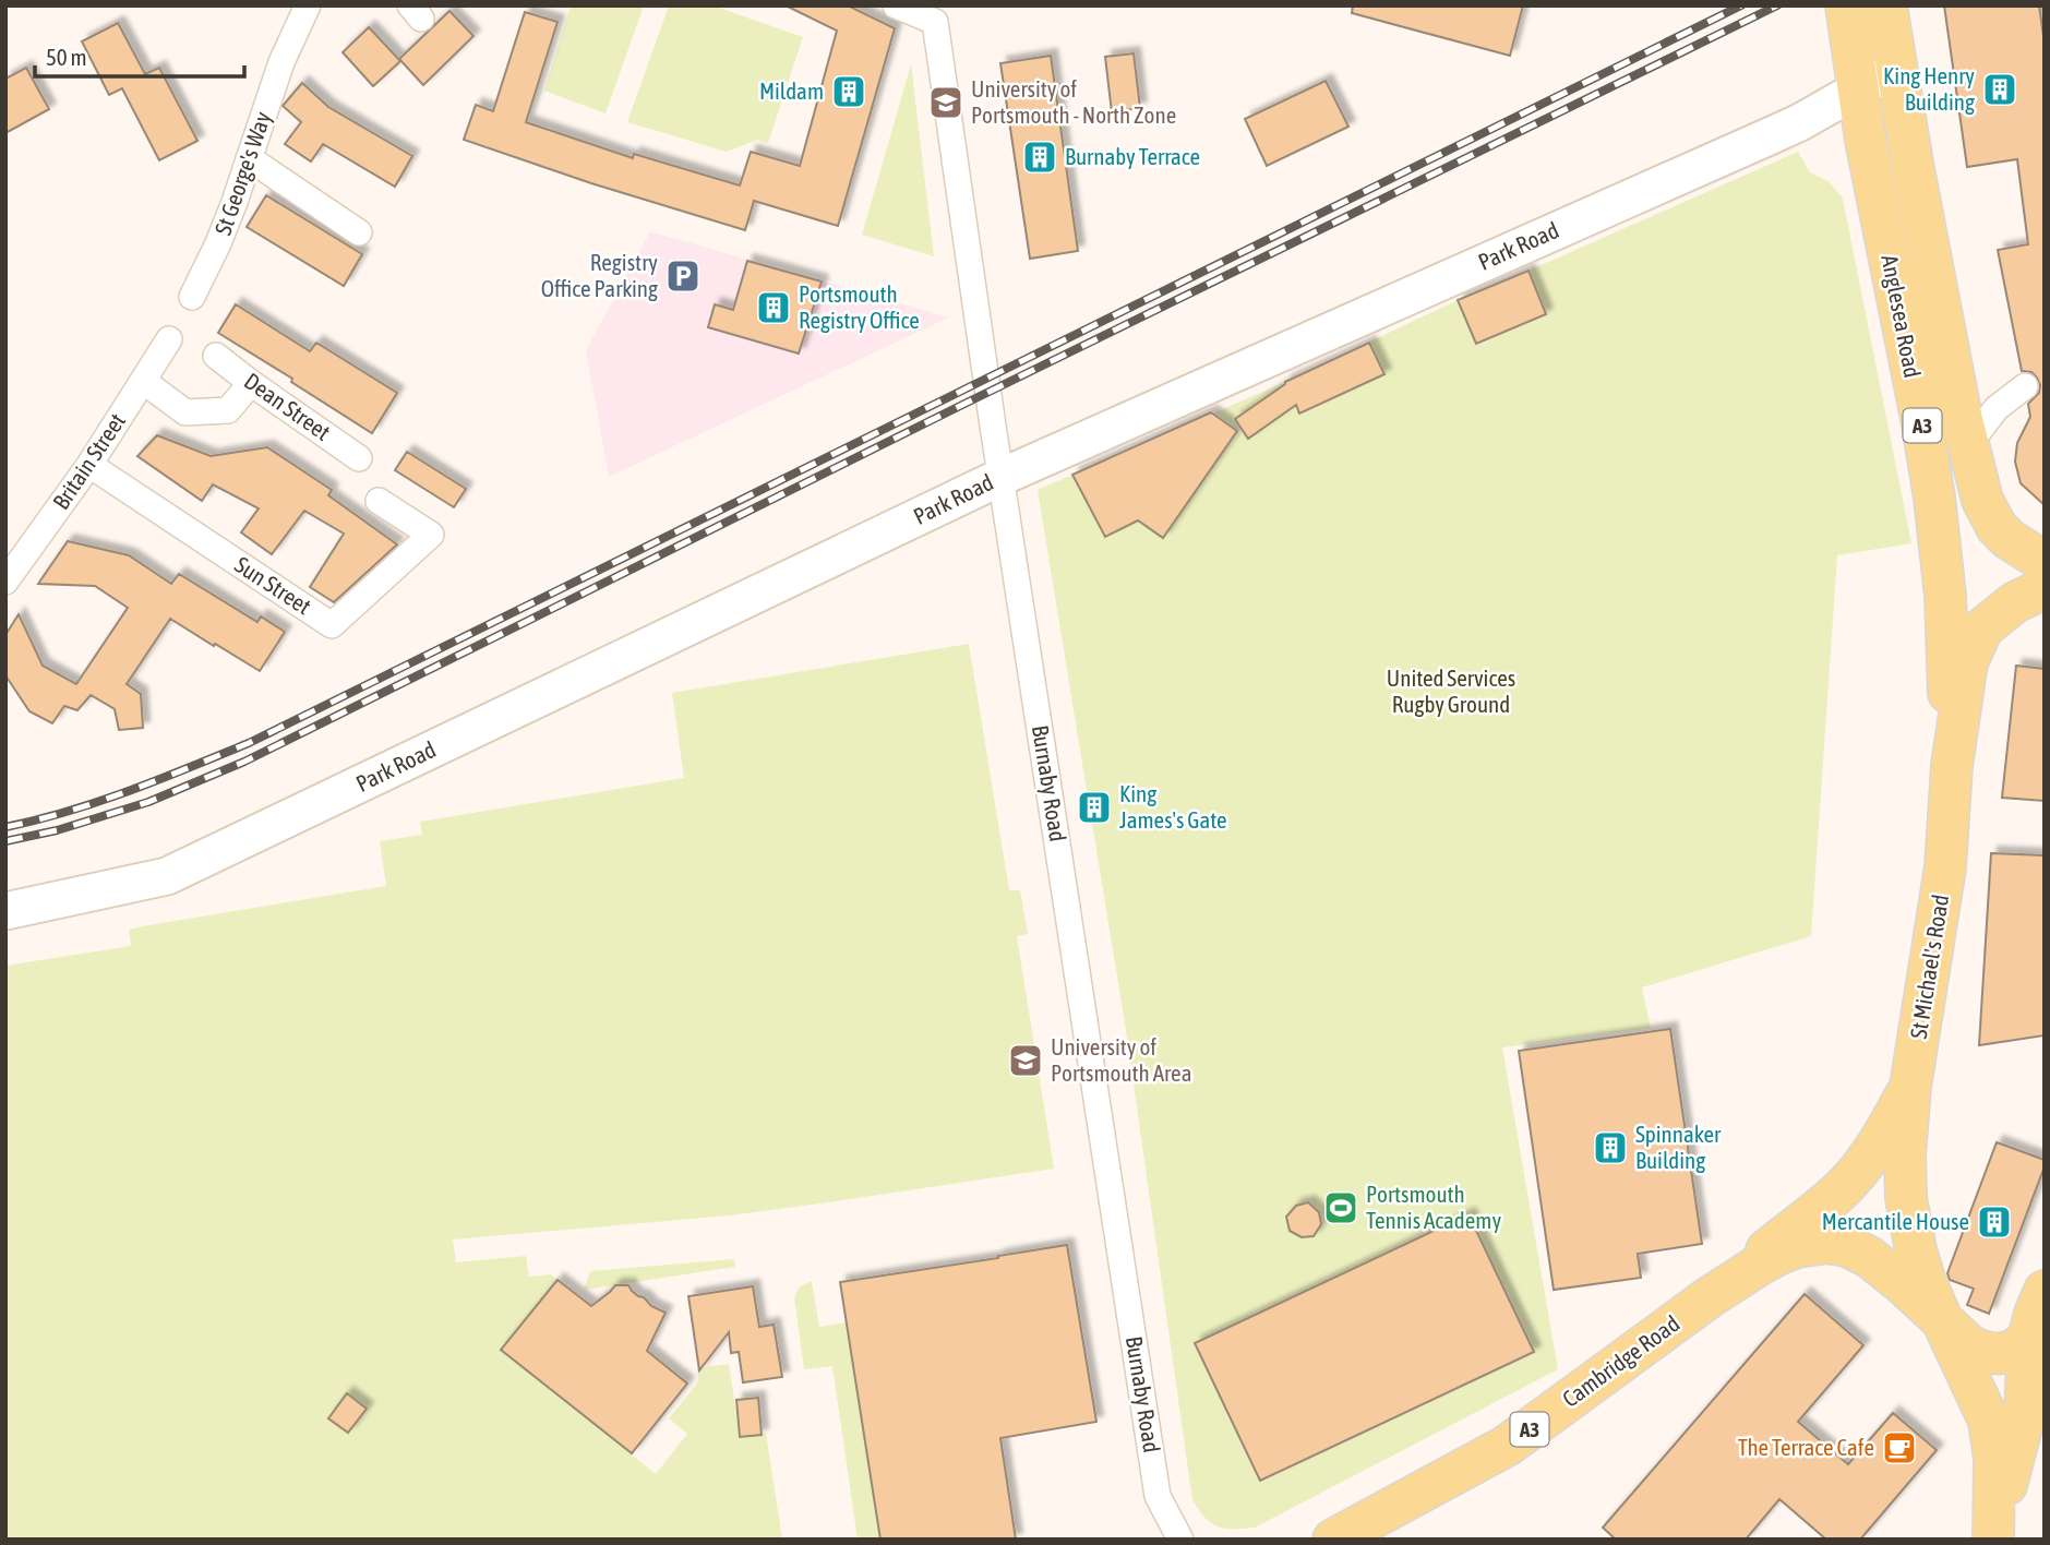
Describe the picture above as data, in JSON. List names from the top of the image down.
{
  "streets": {
    "main road": [
      "Anglesea Road",
      "A3",
      "St Michael's Road",
      "Cambridge Road"
    ],
    "street": [
      "St George's Way",
      "Park Road",
      "Dean Street",
      "Britain Street",
      "Sun Street",
      "Burnaby Road"
    ]
  },
  "crossings": [
    ["Park Road", "Anglesea Road"],
    ["Park Road", "Burnaby Road"],
    ["Anglesea Road", "St Michael's Road"],
    ["A3", "St Michael's Road"],
    ["A3", "Cambridge Road"],
    ["Britain Street", "Sun Street"],
    ["St Michael's Road", "Cambridge Road"]
  ],
  "parks": ["United Services Rugby Ground"],
  "places": {
    "building": [
      "King Henry Building",
      "Mildam",
      "Burnaby Terrace",
      "Portsmouth Registry Office",
      "King James's Gate",
      "Spinnaker Building",
      "Mercantile House"
    ],
    "school or university": ["University of Portsmouth - North Zone", "University of Portsmouth Area"],
    "parking": ["Registry Office Parking"],
    "sports": ["Portsmouth Tennis Academy"],
    "cafe": ["The Terrace Cafe"]
  },
  "scale_bar": "50 m"
}
